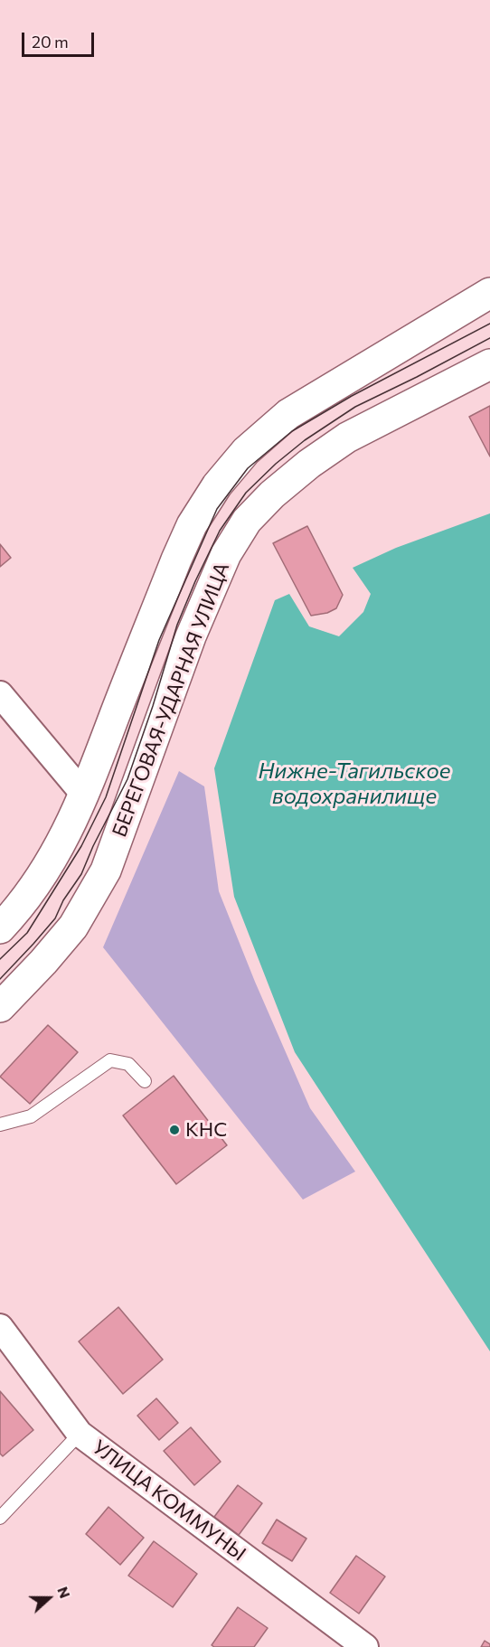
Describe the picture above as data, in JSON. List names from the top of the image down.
{
  "streets": {
    "main road": ["БЕРЕГОВАЯ-УДАРНАЯ УЛИЦА"],
    "street": ["УЛИЦА КОММУНЫ"]
  },
  "water": ["Нижне-Тагильское водохранилище"],
  "places": ["КНС"],
  "scale_bar": "20 m",
  "north": "right"
}
